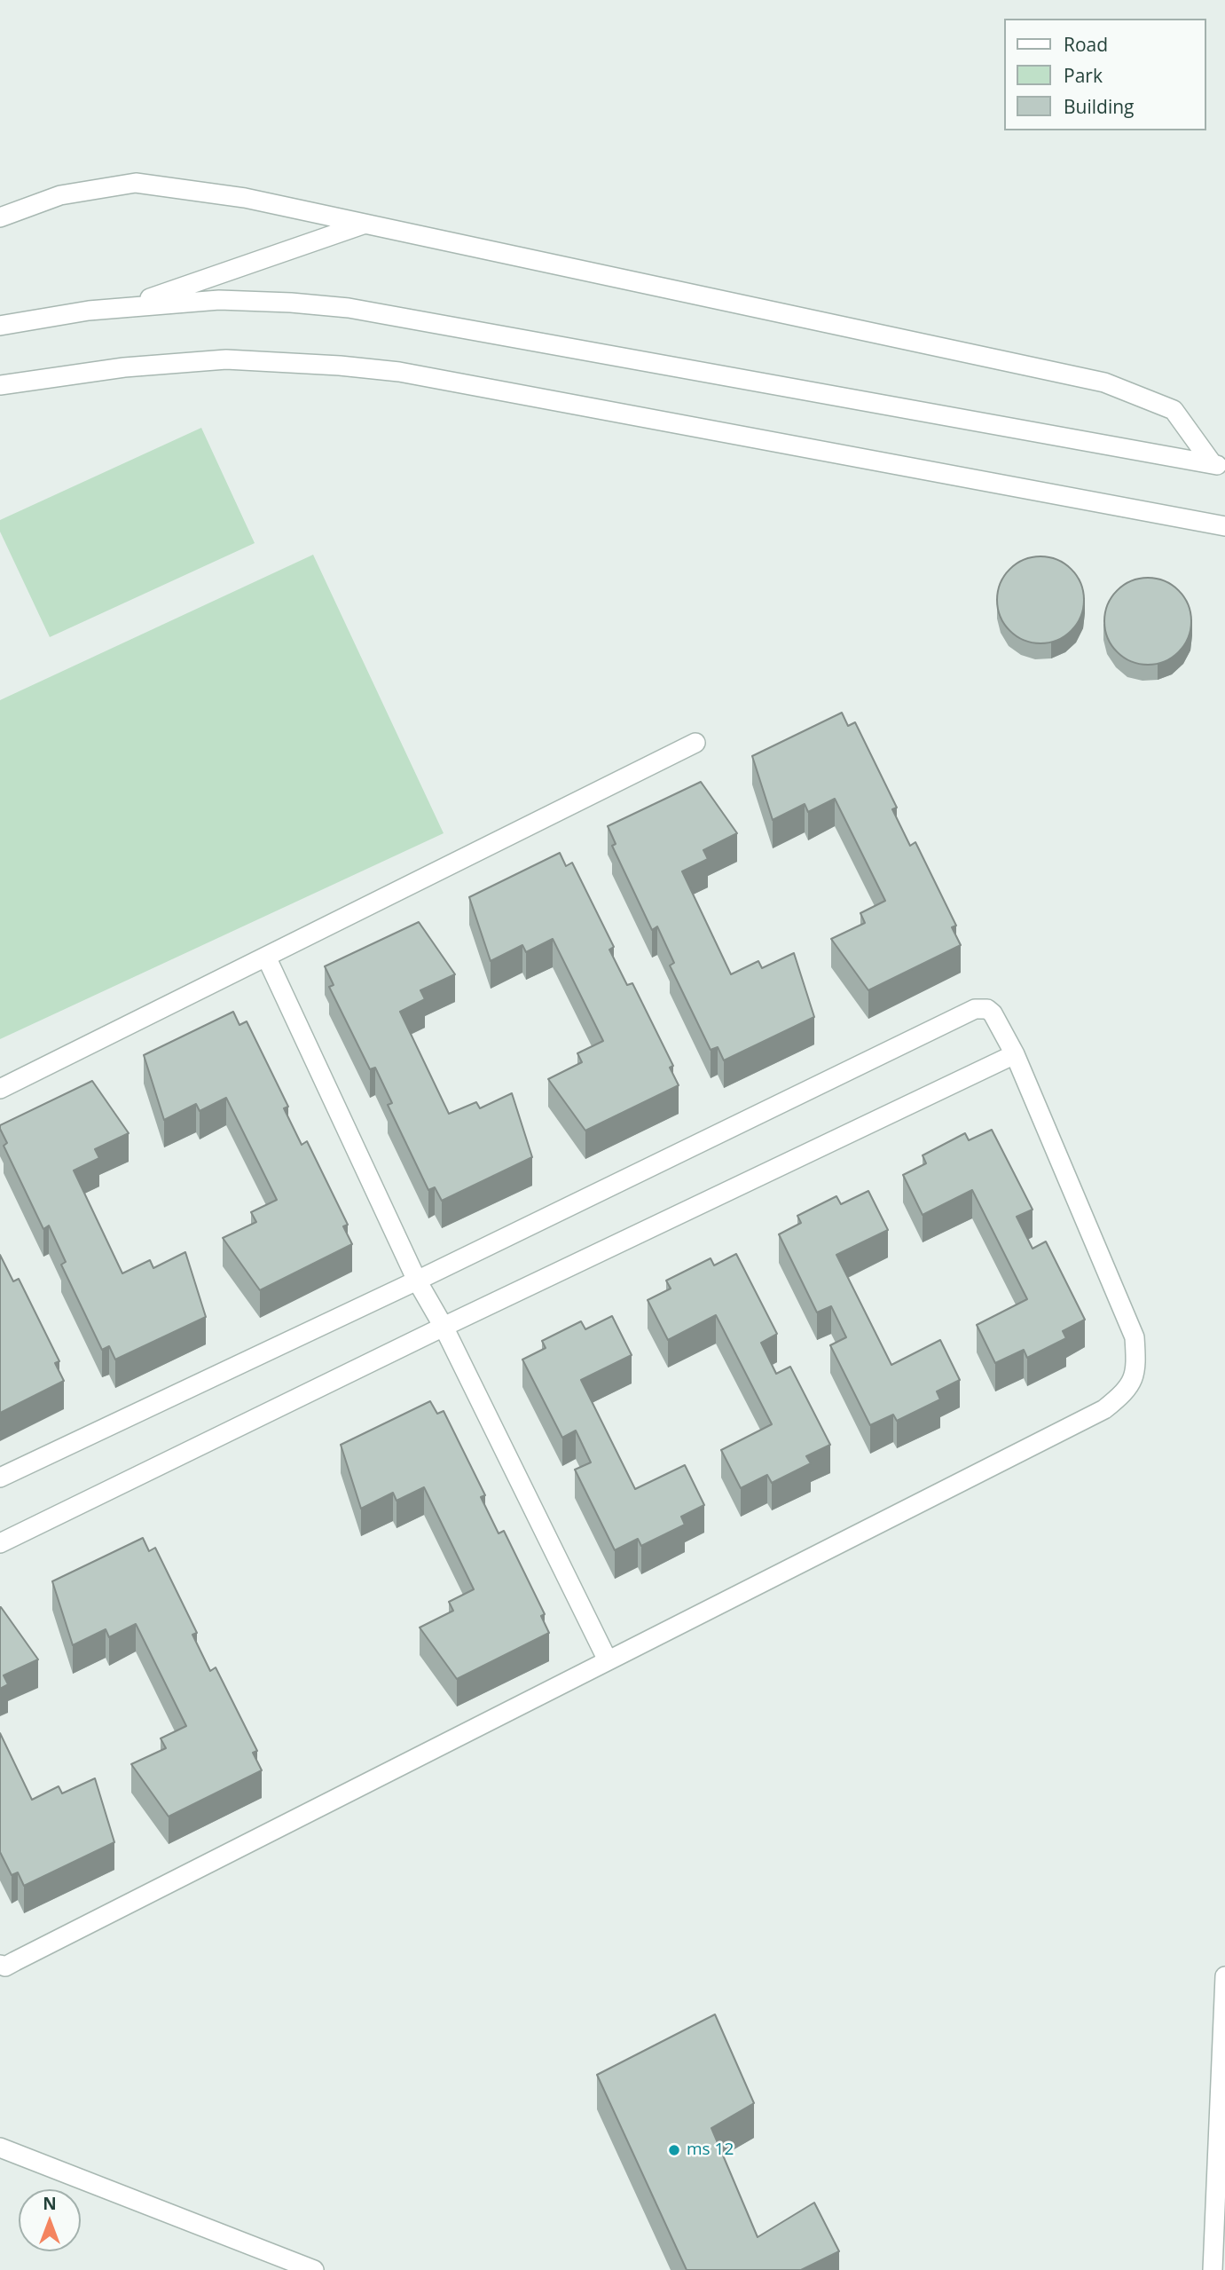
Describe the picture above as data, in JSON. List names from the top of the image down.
{
  "places": ["ms 12"],
  "legend": ["Road", "Park", "Building"],
  "north": "top"
}
